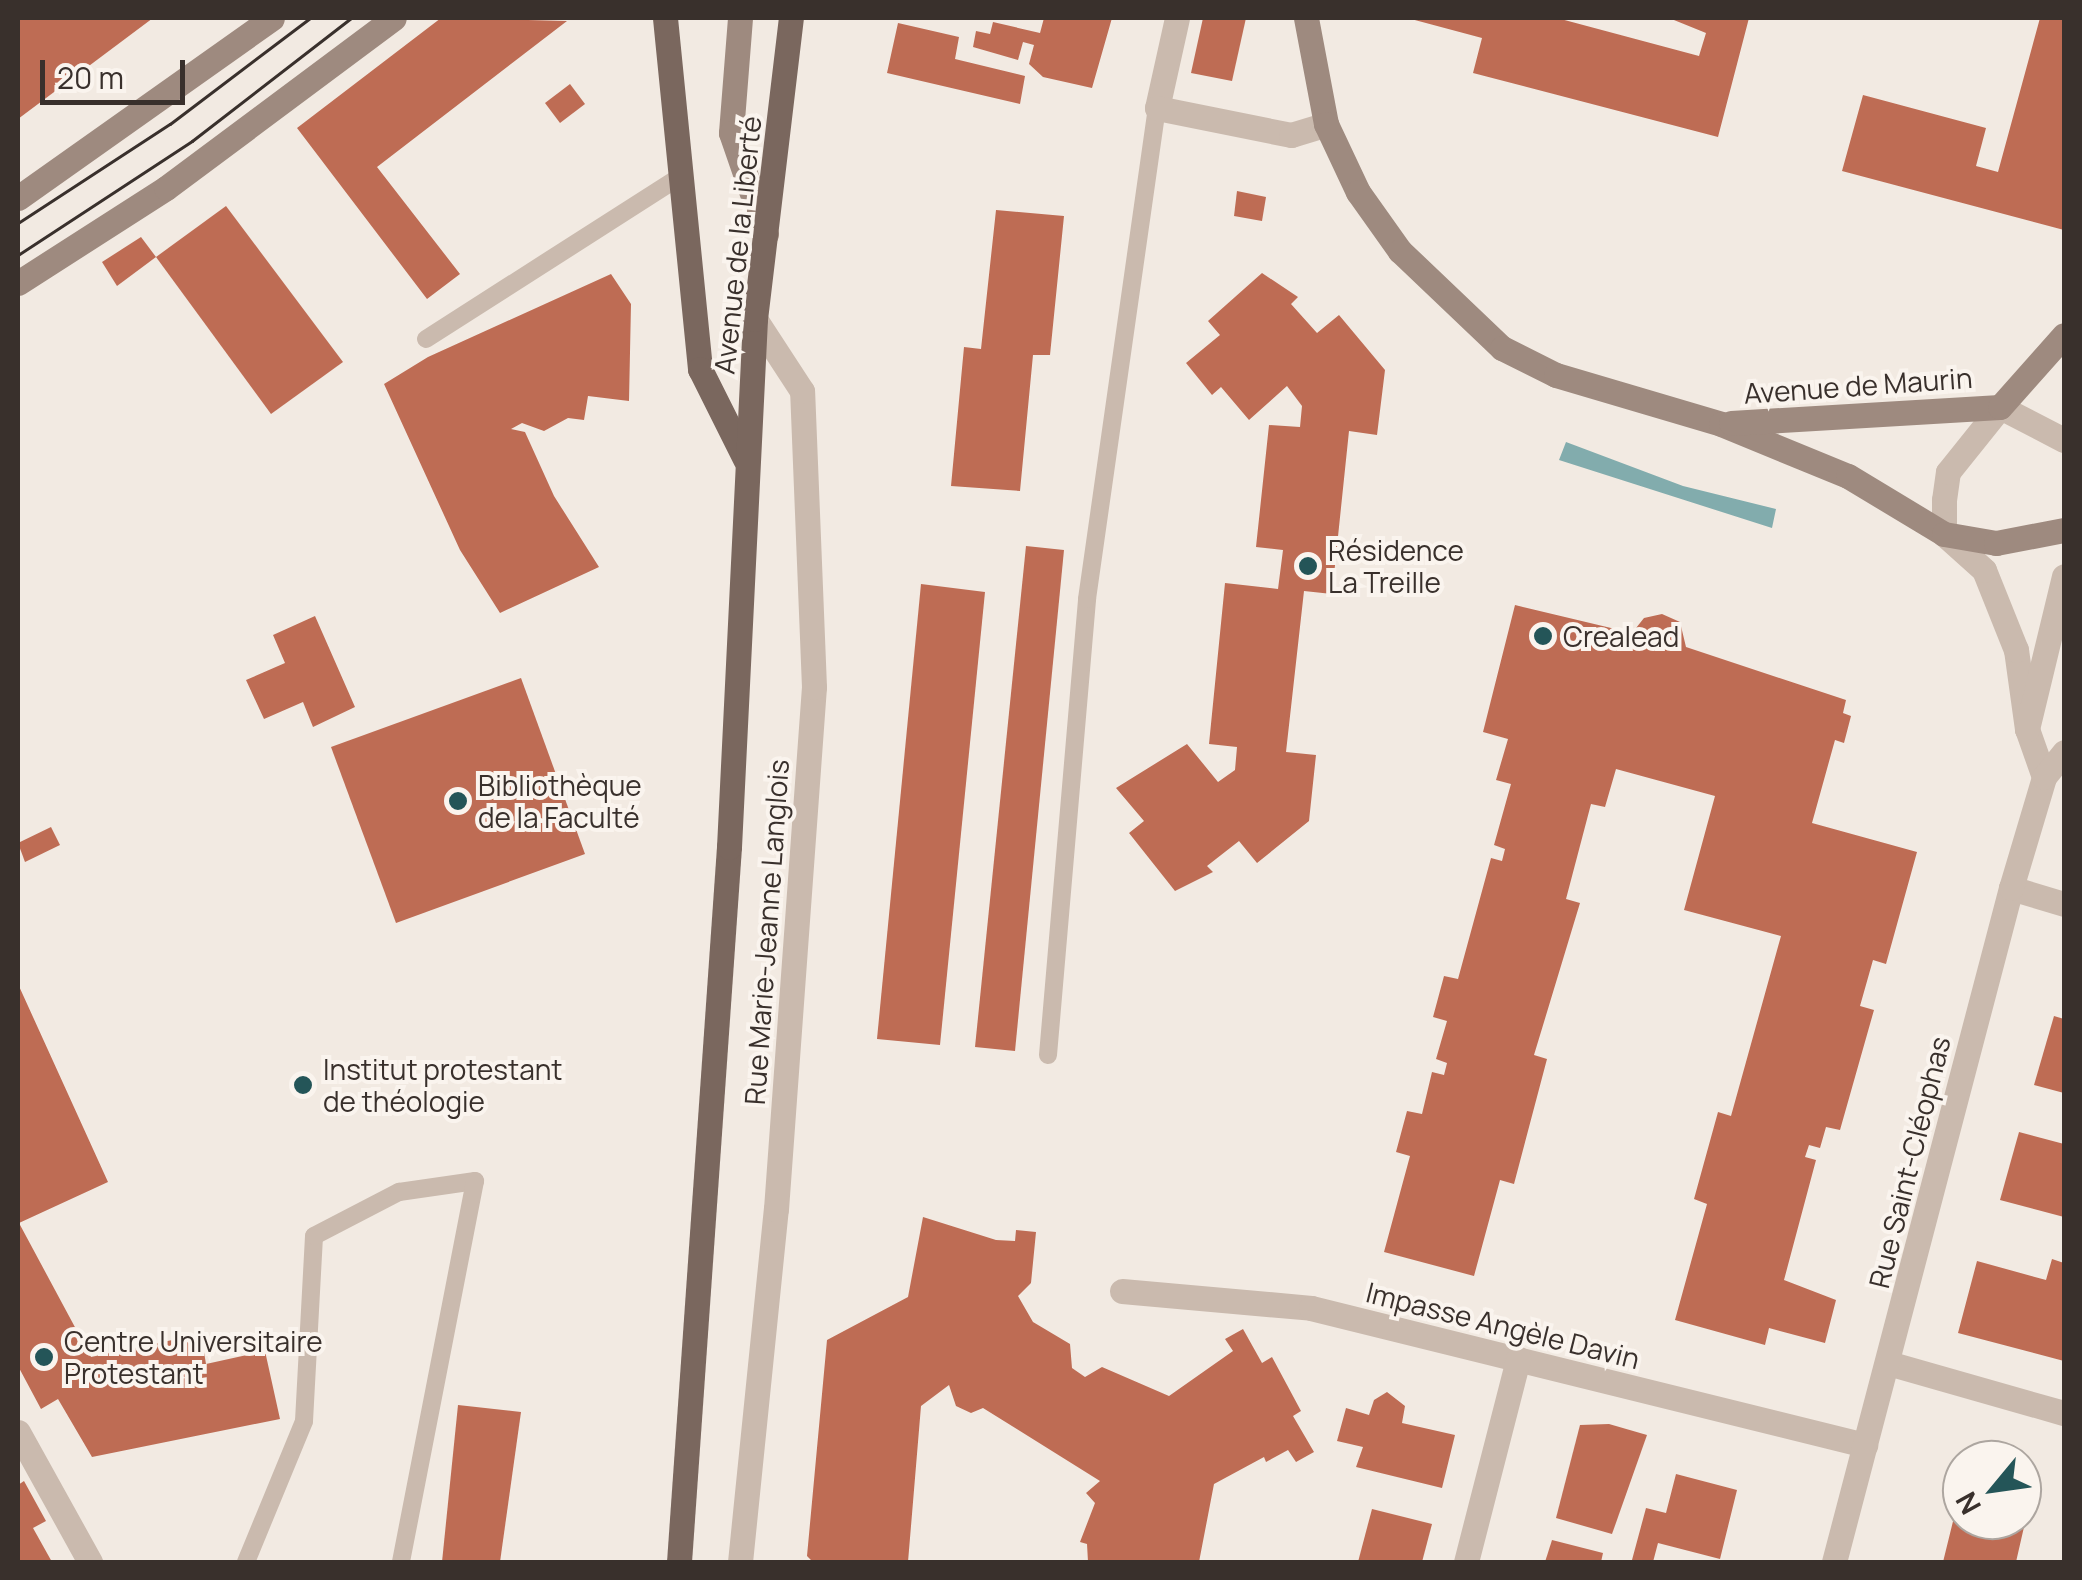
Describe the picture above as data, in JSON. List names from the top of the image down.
{
  "streets": {
    "main road": ["Avenue de la Liberté"],
    "street": [
      "Avenue de Maurin",
      "Rue Marie-Jeanne Langlois",
      "Rue Saint-Cléophas",
      "Impasse Angèle Davin"
    ]
  },
  "crossings": [
    ["Avenue de la Liberté", "Rue Marie-Jeanne Langlois"],
    ["Avenue de Maurin", "Rue Saint-Cléophas"],
    ["Rue Saint-Cléophas", "Impasse Angèle Davin"]
  ],
  "places": [
    "Résidence La Treille",
    "Crealead",
    "Bibliothèque de la Faculté",
    "Institut protestant de théologie",
    "Centre Universitaire Protestant"
  ],
  "scale_bar": "20 m",
  "north": "bottom left"
}
